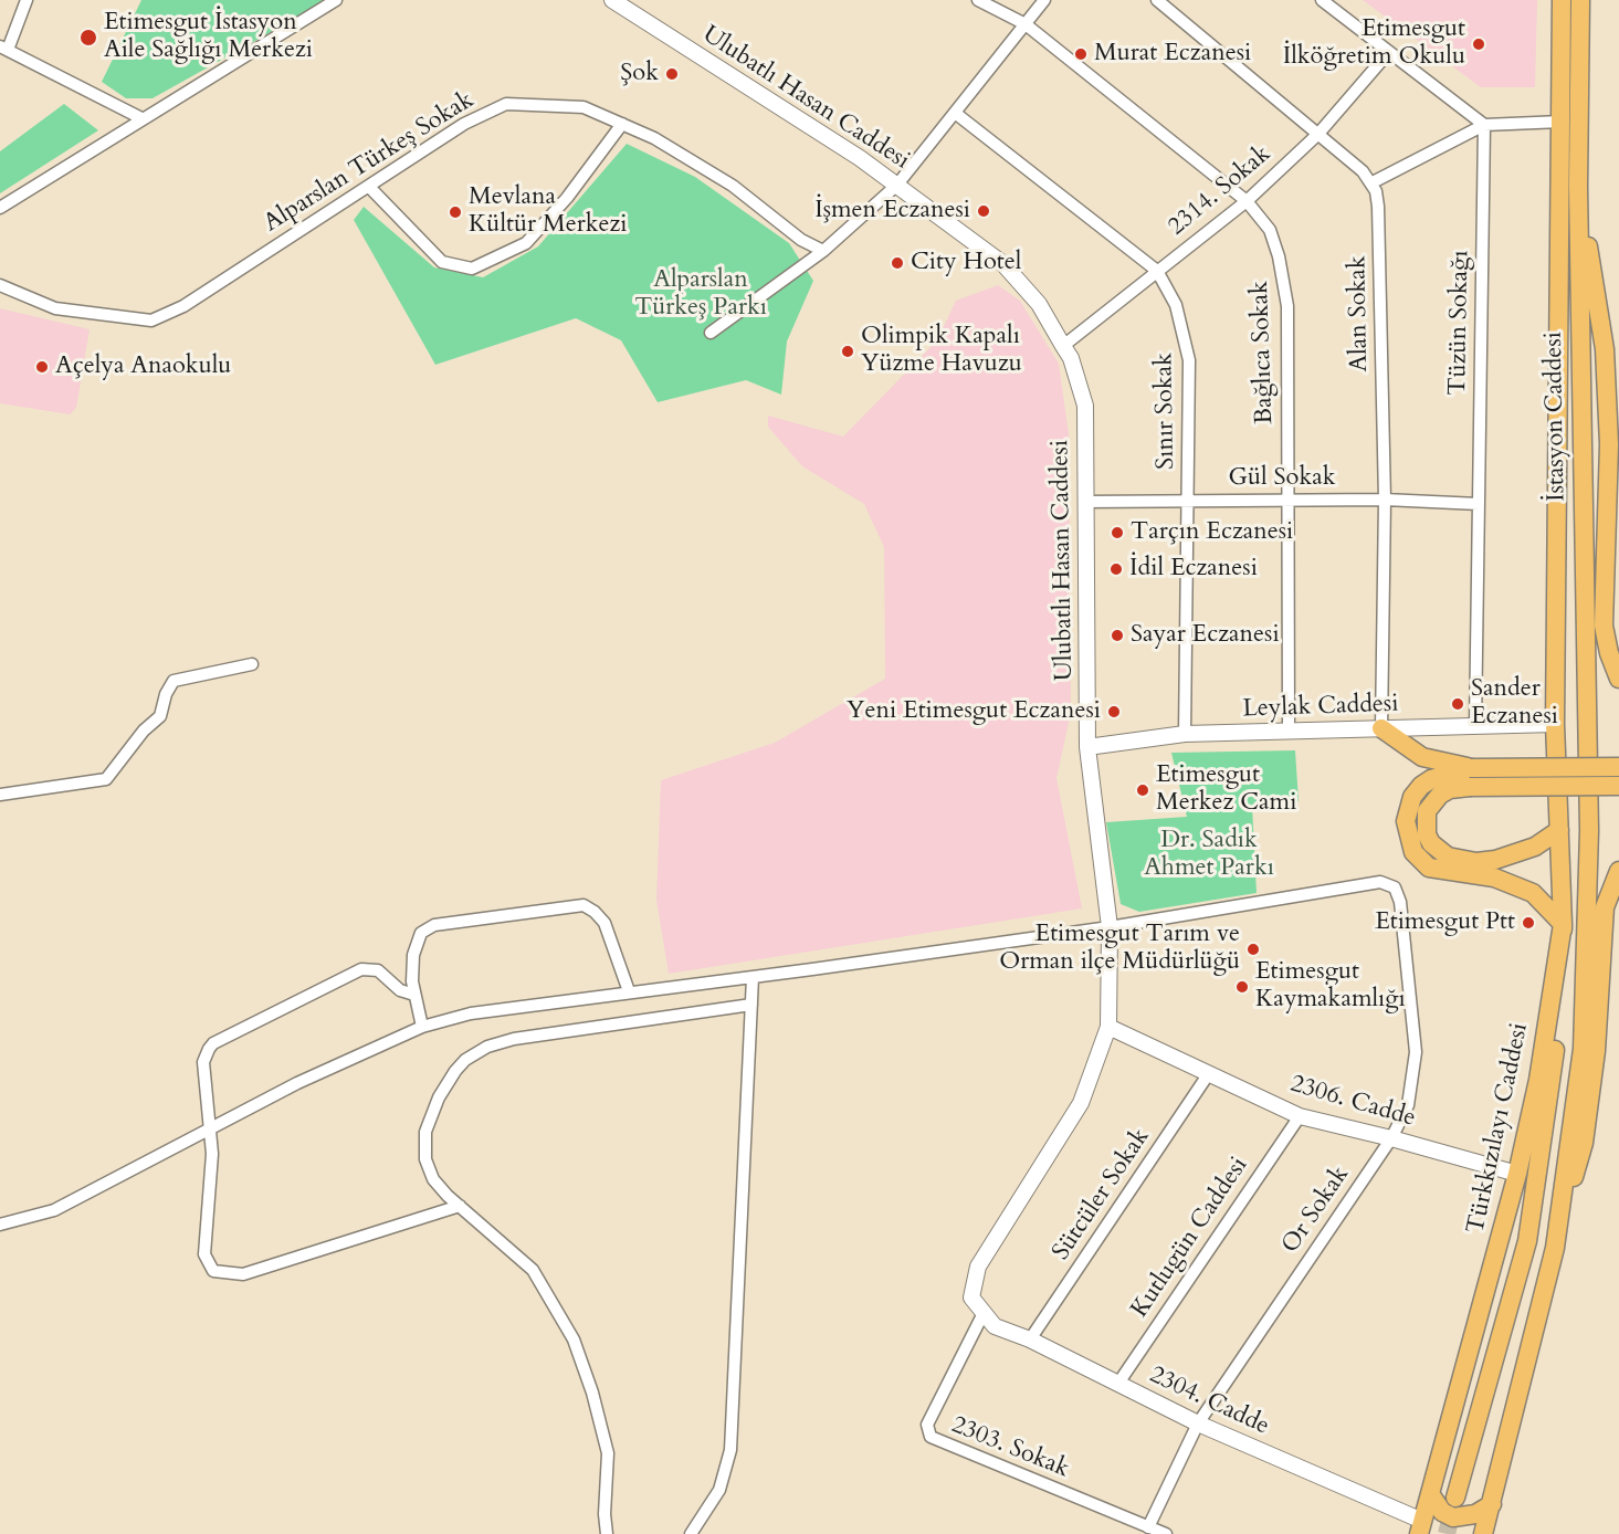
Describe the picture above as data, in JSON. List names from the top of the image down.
{
  "streets": {
    "main road": ["İstasyon Caddesi", "Türkkızılayı Caddesi"],
    "street": [
      "Ulubatlı Hasan Caddesi",
      "Alparslan Türkeş Sokak",
      "2314. Sokak",
      "Alan Sokak",
      "Tüzün Sokağı",
      "Bağlıca Sokak",
      "Sınır Sokak",
      "Gül Sokak",
      "Leylak Caddesi",
      "2306. Cadde",
      "Sütcüler Sokak",
      "Or Sokak",
      "Kutlugün Caddesi",
      "2304. Cadde",
      "2303. Sokak"
    ]
  },
  "crossings": [
    ["Ulubatlı Hasan Caddesi", "2314. Sokak"],
    ["Ulubatlı Hasan Caddesi", "Gül Sokak"],
    ["Ulubatlı Hasan Caddesi", "Leylak Caddesi"],
    ["Ulubatlı Hasan Caddesi", "2306. Cadde"],
    ["Ulubatlı Hasan Caddesi", "Or Sokak"],
    ["Ulubatlı Hasan Caddesi", "2304. Cadde"],
    ["Ulubatlı Hasan Caddesi", "2303. Sokak"],
    ["2314. Sokak", "Bağlıca Sokak"],
    ["2314. Sokak", "Sınır Sokak"],
    ["Alan Sokak", "Gül Sokak"],
    ["Alan Sokak", "Leylak Caddesi"],
    ["Tüzün Sokağı", "Gül Sokak"],
    ["Tüzün Sokağı", "Leylak Caddesi"],
    ["Bağlıca Sokak", "Gül Sokak"],
    ["Bağlıca Sokak", "Leylak Caddesi"],
    ["Sınır Sokak", "Gül Sokak"],
    ["Sınır Sokak", "Leylak Caddesi"],
    ["İstasyon Caddesi", "Leylak Caddesi"],
    ["İstasyon Caddesi", "Türkkızılayı Caddesi"],
    ["Leylak Caddesi", "Türkkızılayı Caddesi"],
    ["2306. Cadde", "Türkkızılayı Caddesi"],
    ["2306. Cadde", "Sütcüler Sokak"],
    ["2306. Cadde", "Or Sokak"],
    ["2306. Cadde", "Kutlugün Caddesi"],
    ["Türkkızılayı Caddesi", "2304. Cadde"],
    ["Sütcüler Sokak", "2304. Cadde"],
    ["Or Sokak", "2304. Cadde"],
    ["Or Sokak", "2303. Sokak"],
    ["Kutlugün Caddesi", "2304. Cadde"],
    ["2304. Cadde", "2303. Sokak"]
  ],
  "parks": ["Alparslan Türkeş Parkı", "Dr. Sadık Ahmet Parkı"],
  "places": [
    "Etimesgut İstasyon Aile Sağlığı Merkezi",
    "Etimesgut İlköğretim Okulu",
    "Murat Eczanesi",
    "Şok",
    "İşmen Eczanesi",
    "Mevlana Kültür Merkezi",
    "City Hotel",
    "Olimpik Kapalı Yüzme Havuzu",
    "Açelya Anaokulu",
    "Tarçın Eczanesi",
    "İdil Eczanesi",
    "Sayar Eczanesi",
    "Sander Eczanesi",
    "Yeni Etimesgut Eczanesi",
    "Etimesgut Merkez Cami",
    "Etimesgut Ptt",
    "Etimesgut Tarım ve Orman ilçe Müdürlüğü",
    "Etimesgut Kaymakamlığı"
  ]
}
